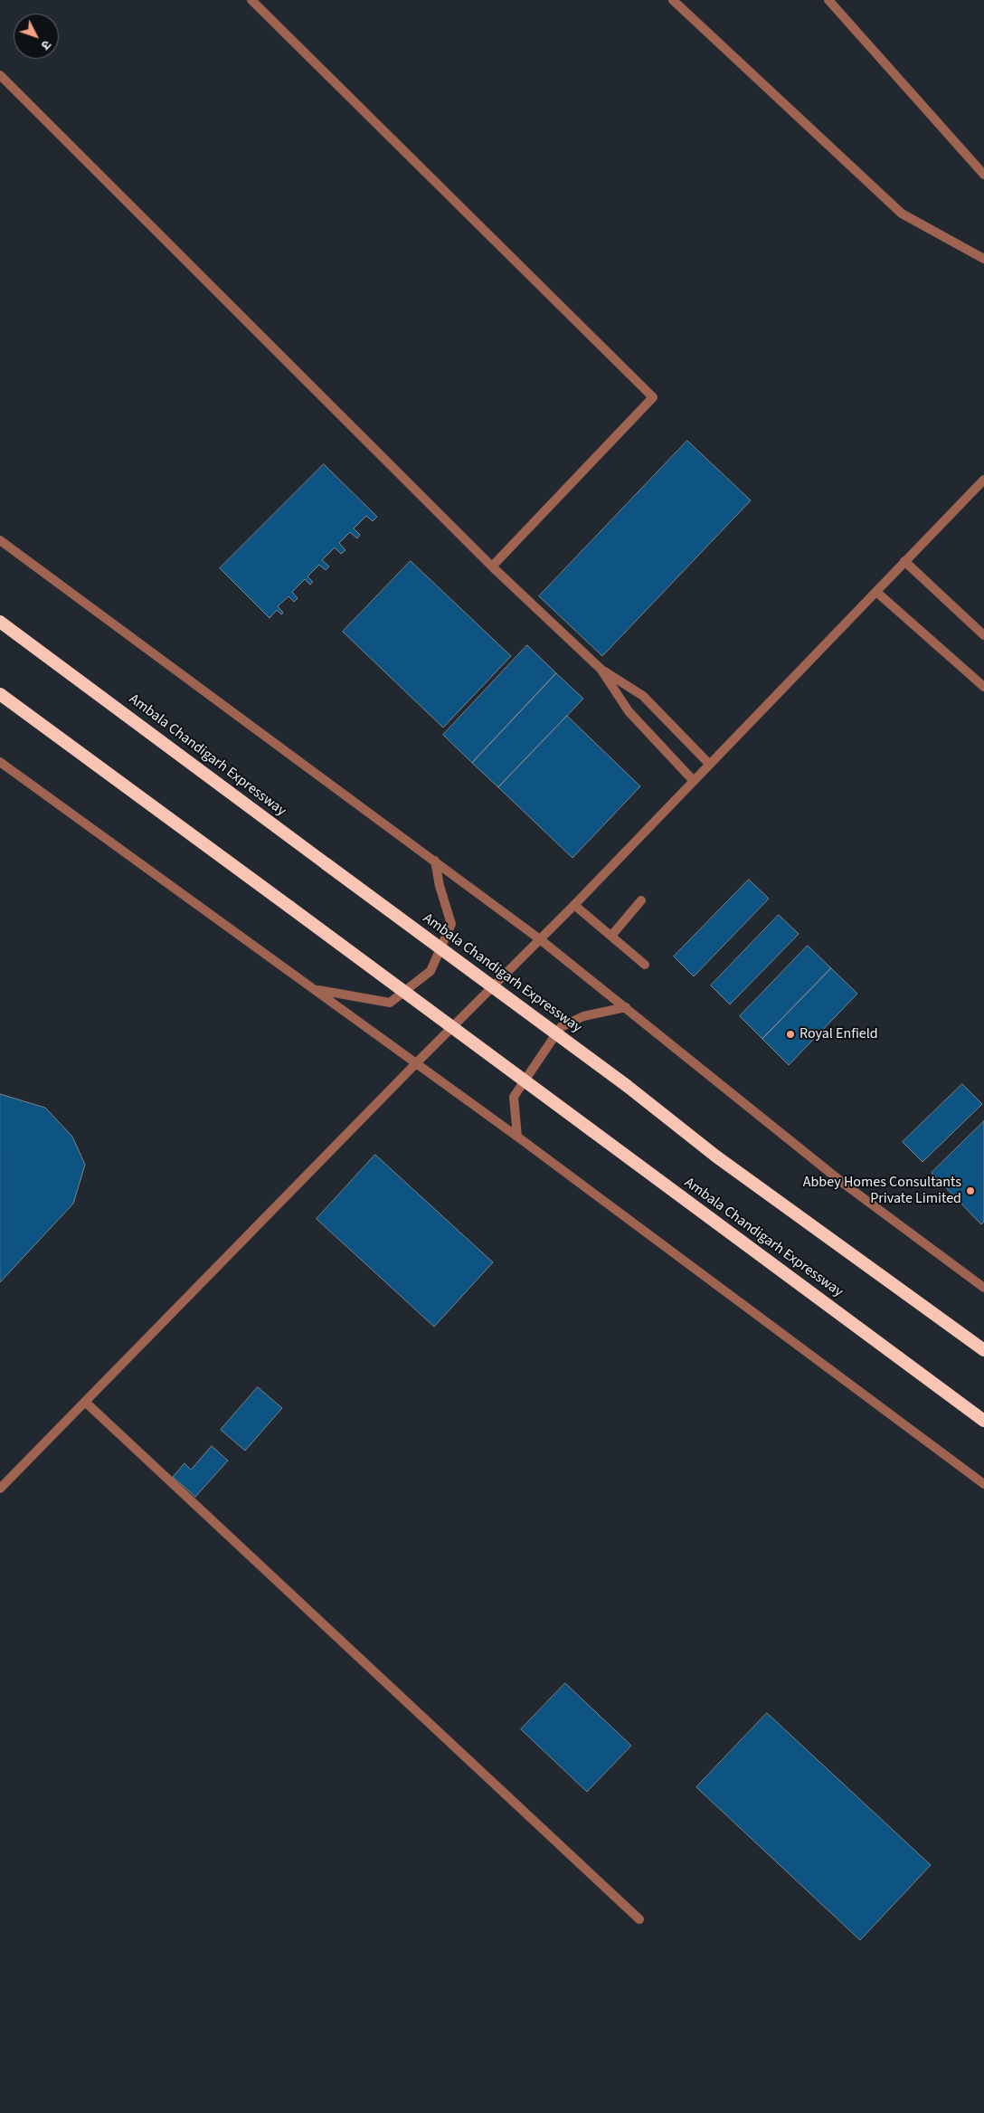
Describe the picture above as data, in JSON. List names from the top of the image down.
{
  "streets": {
    "highway": ["Ambala Chandigarh Expressway"]
  },
  "places": ["Royal Enfield", "Abbey Homes Consultants Private Limited"],
  "north": "bottom right"
}
